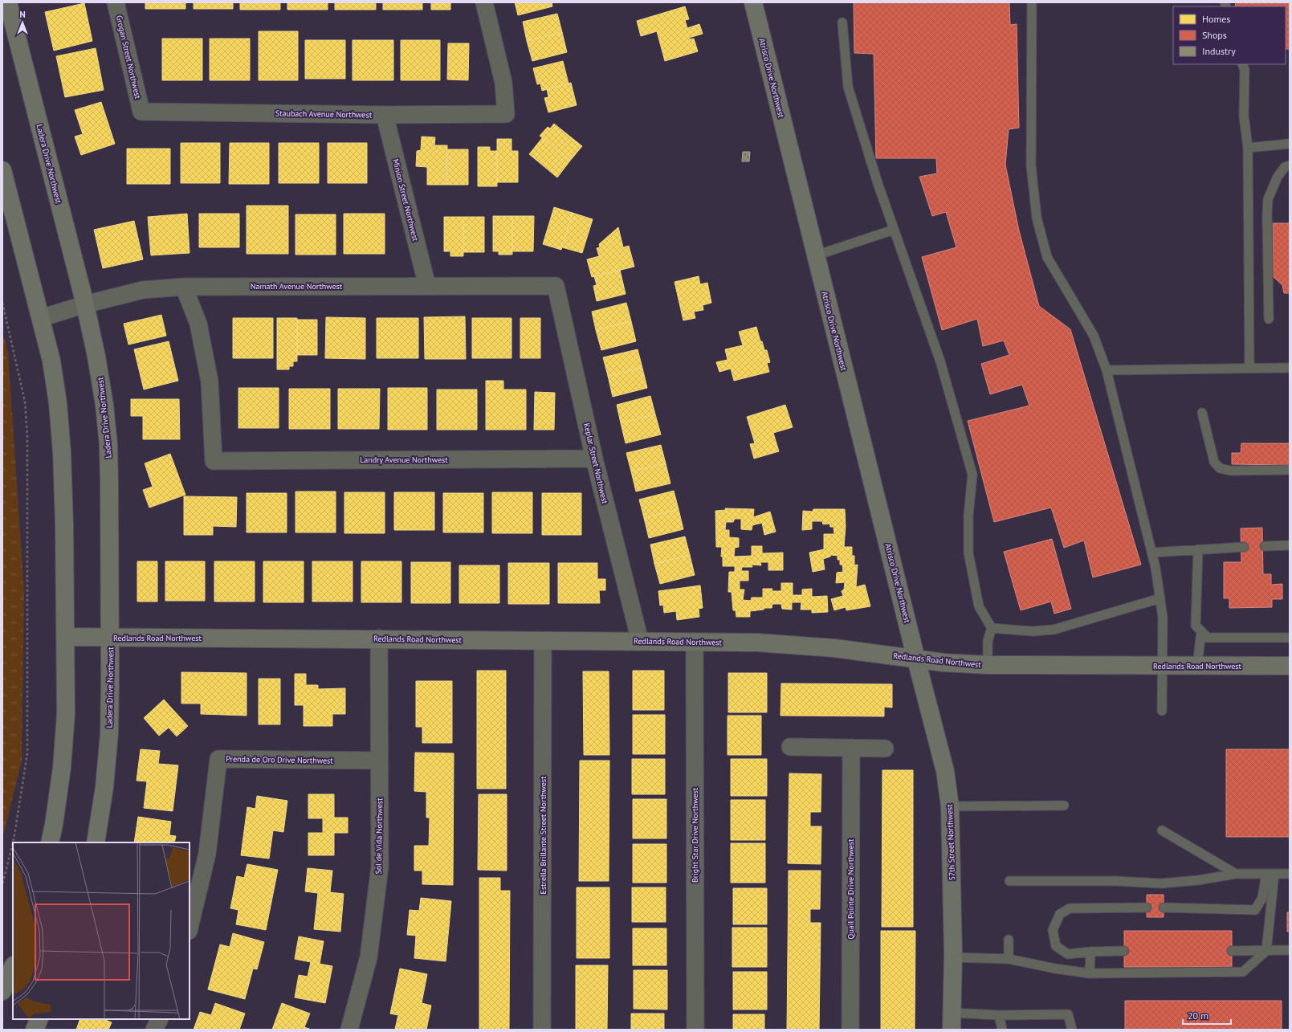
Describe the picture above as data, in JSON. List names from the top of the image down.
{
  "streets": {
    "street": [
      "Grogan Street Northwest",
      "Atrisco Drive Northwest",
      "Staubach Avenue Northwest",
      "Ladera Drive Northwest",
      "Minion Street Northwest",
      "Namath Avenue Northwest",
      "Landry Avenue Northwest",
      "Keplar Street Northwest",
      "Redlands Road Northwest",
      "Prenda de Oro Drive Northwest",
      "Estrella Brillante Street Northwest",
      "Bright Star Drive Northwest",
      "Sol de Vida Northwest",
      "57th Street Northwest",
      "Quail Pointe Drive Northwest"
    ]
  },
  "crossings": [
    ["Grogan Street Northwest", "Staubach Avenue Northwest"],
    ["Atrisco Drive Northwest", "Redlands Road Northwest"],
    ["Atrisco Drive Northwest", "57th Street Northwest"],
    ["Staubach Avenue Northwest", "Minion Street Northwest"],
    ["Ladera Drive Northwest", "Namath Avenue Northwest"],
    ["Ladera Drive Northwest", "Redlands Road Northwest"],
    ["Minion Street Northwest", "Namath Avenue Northwest"],
    ["Namath Avenue Northwest", "Landry Avenue Northwest"],
    ["Namath Avenue Northwest", "Keplar Street Northwest"],
    ["Landry Avenue Northwest", "Keplar Street Northwest"],
    ["Keplar Street Northwest", "Redlands Road Northwest"],
    ["Redlands Road Northwest", "Estrella Brillante Street Northwest"],
    ["Redlands Road Northwest", "Bright Star Drive Northwest"],
    ["Redlands Road Northwest", "Sol de Vida Northwest"],
    ["Redlands Road Northwest", "57th Street Northwest"],
    ["Prenda de Oro Drive Northwest", "Sol de Vida Northwest"]
  ],
  "legend": ["Homes", "Shops", "Industry"],
  "scale_bar": "20 m",
  "north": "top"
}
